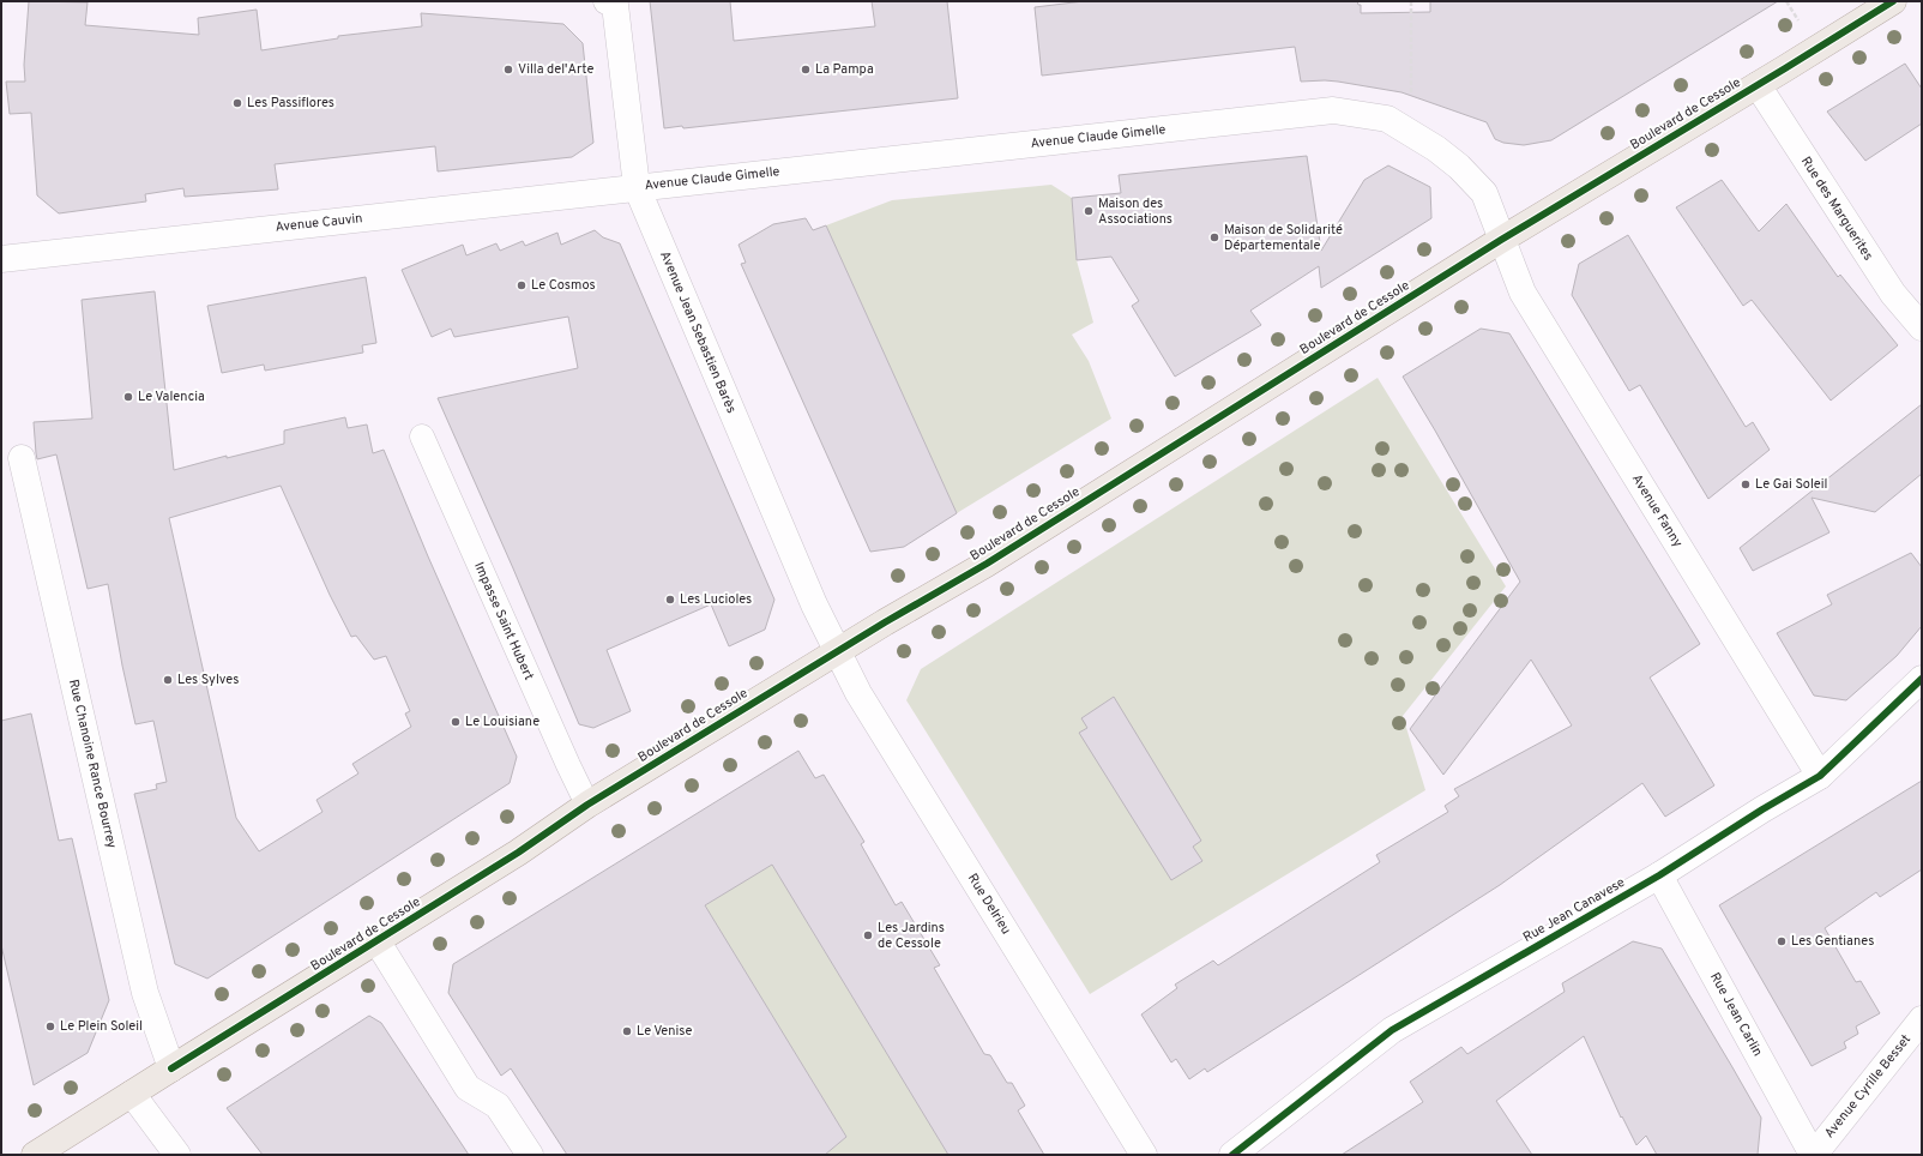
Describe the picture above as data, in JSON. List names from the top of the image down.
{
  "streets": {
    "main road": ["Boulevard de Cessole"],
    "street": [
      "Avenue Claude Gimelle",
      "Rue des Marguerites",
      "Avenue Cauvin",
      "Avenue Jean Sebastien Barès",
      "Avenue Fanny",
      "Rue Chanoine Rance Bourrey",
      "Rue Delrieu",
      "Rue Jean Canavese",
      "Rue Jean Carlin",
      "Avenue Cyrille Besset"
    ],
    "lane": ["Impasse Saint Hubert"]
  },
  "crossings": [
    ["Boulevard de Cessole", "Avenue Claude Gimelle"],
    ["Boulevard de Cessole", "Rue des Marguerites"],
    ["Boulevard de Cessole", "Avenue Jean Sebastien Barès"],
    ["Boulevard de Cessole", "Avenue Fanny"],
    ["Boulevard de Cessole", "Impasse Saint Hubert"],
    ["Boulevard de Cessole", "Rue Chanoine Rance Bourrey"],
    ["Boulevard de Cessole", "Rue Delrieu"],
    ["Avenue Claude Gimelle", "Avenue Cauvin"],
    ["Avenue Claude Gimelle", "Avenue Jean Sebastien Barès"],
    ["Avenue Claude Gimelle", "Avenue Fanny"],
    ["Avenue Cauvin", "Avenue Jean Sebastien Barès"],
    ["Avenue Jean Sebastien Barès", "Rue Delrieu"],
    ["Avenue Fanny", "Rue Jean Canavese"],
    ["Rue Jean Canavese", "Rue Jean Carlin"],
    ["Rue Jean Carlin", "Avenue Cyrille Besset"]
  ],
  "places": [
    "Villa del'Arte",
    "La Pampa",
    "Les Passiflores",
    "Maison des Associations",
    "Maison de Solidarité Départementale",
    "Le Cosmos",
    "Le Valencia",
    "Le Gai Soleil",
    "Les Lucioles",
    "Les Sylves",
    "Le Louisiane",
    "Les Jardins de Cessole",
    "Les Gentianes",
    "Le Plein Soleil",
    "Le Venise"
  ]
}
